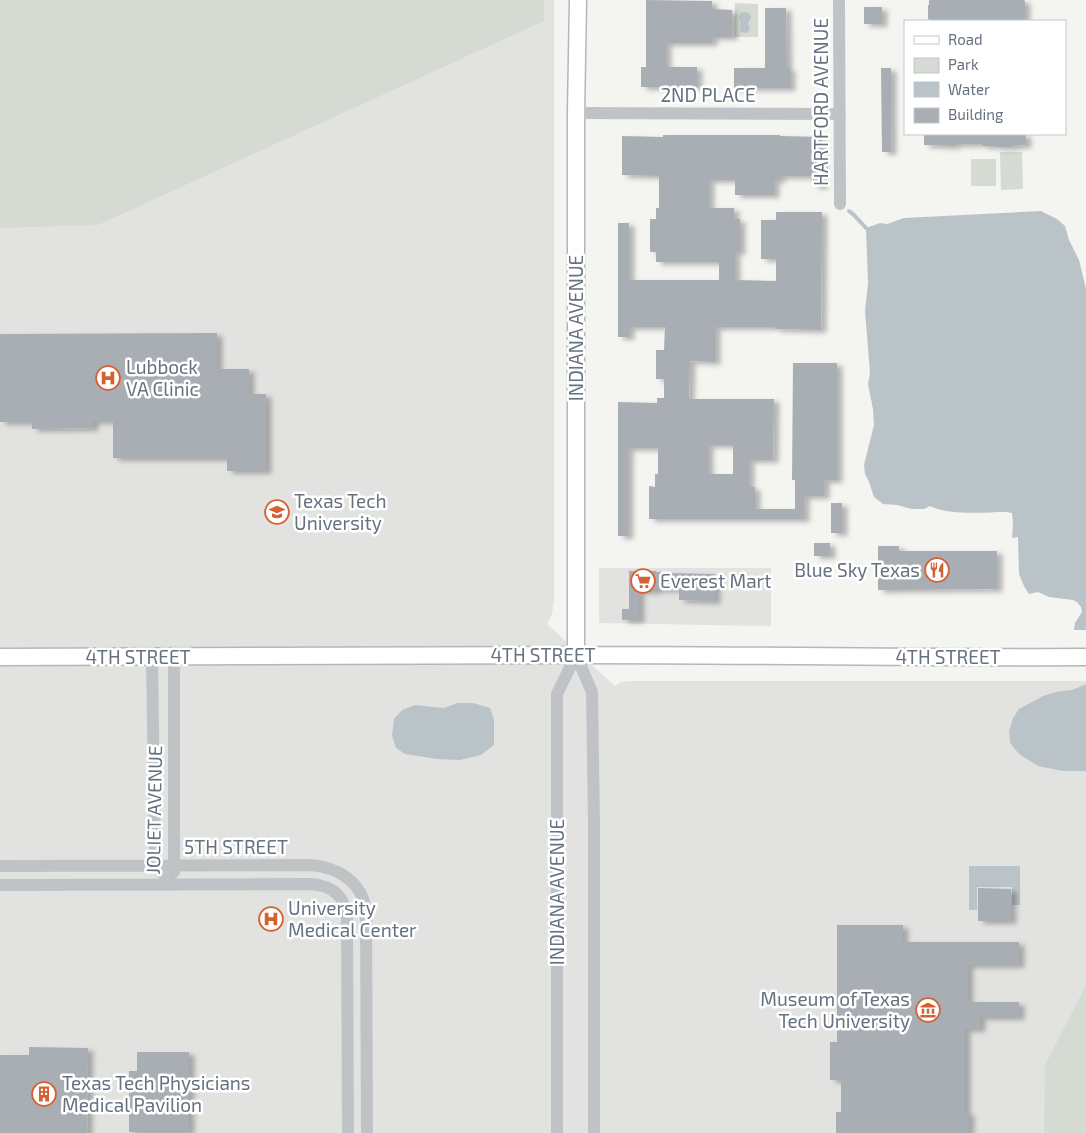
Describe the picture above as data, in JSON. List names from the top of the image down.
{
  "streets": {
    "main road": ["INDIANA AVENUE", "4TH STREET"],
    "street": [
      "2ND PLACE",
      "HARTFORD AVENUE",
      "JOLIET AVENUE",
      "5TH STREET"
    ]
  },
  "crossings": [
    ["2ND PLACE", "HARTFORD AVENUE"],
    ["2ND PLACE", "INDIANA AVENUE"],
    ["INDIANA AVENUE", "4TH STREET"],
    ["4TH STREET", "JOLIET AVENUE"],
    ["JOLIET AVENUE", "5TH STREET"]
  ],
  "places": {
    "hospital": ["Lubbock VA Clinic", "University Medical Center"],
    "school or university": ["Texas Tech University"],
    "restaurant": ["Blue Sky Texas"],
    "supermarket": ["Everest Mart"],
    "museum": ["Museum of Texas Tech University"],
    "building": ["Texas Tech Physicians Medical Pavilion"]
  },
  "legend": [
    "Road",
    "Park",
    "Water",
    "Building"
  ]
}
